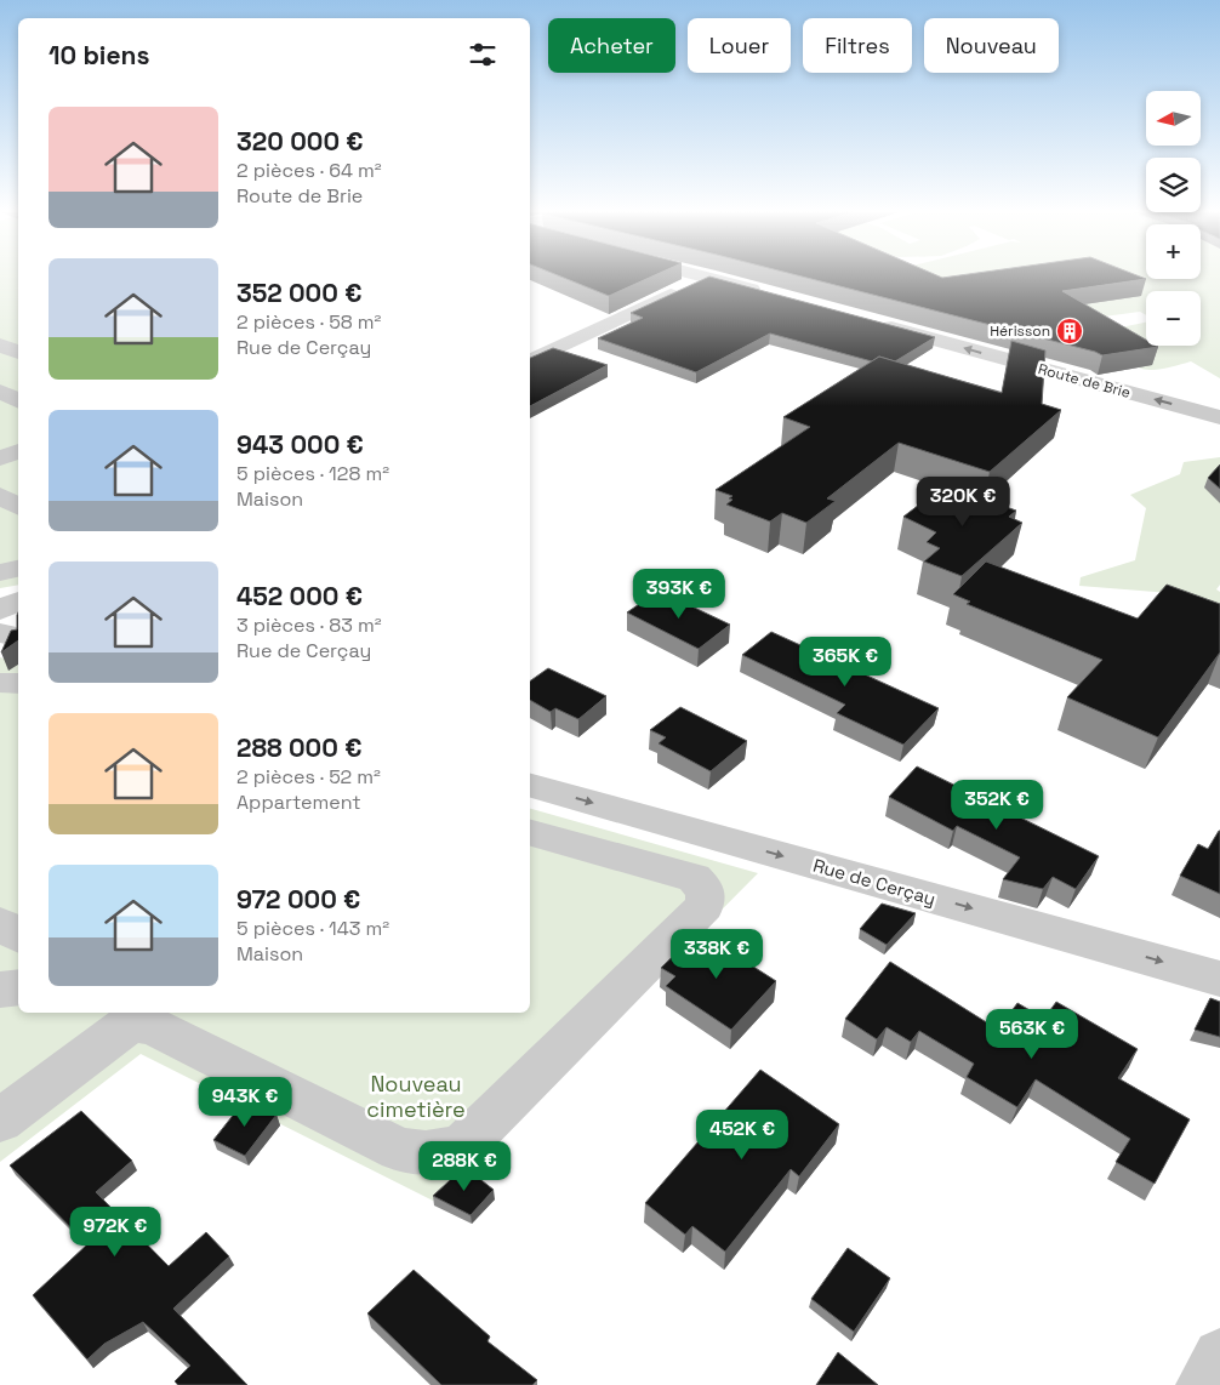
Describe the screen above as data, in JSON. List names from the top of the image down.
{
  "streets": {
    "street": ["Route de Brie", "Rue de Cerçay"]
  },
  "one_way": ["Route de Brie", "Rue de Cerçay"],
  "parks": ["Nouveau cimetière"],
  "places": {
    "building": ["Hérisson"]
  },
  "north": "left",
  "page": {
    "chip": [
      "Acheter",
      "Louer",
      "Filtres",
      "Nouveau"
    ],
    "heading": "10 biens",
    "map_buttons": ["+", "−"],
    "list": [
      {
        "name": "320 000 €",
        "note": "2 pièces · 64 m² · Route de Brie"
      },
      {
        "name": "352 000 €",
        "note": "2 pièces · 58 m² · Rue de Cerçay"
      },
      {
        "name": "943 000 €",
        "note": "5 pièces · 128 m² · Maison"
      },
      {
        "name": "452 000 €",
        "note": "3 pièces · 83 m² · Rue de Cerçay"
      },
      {
        "name": "288 000 €",
        "note": "2 pièces · 52 m² · Appartement"
      },
      {
        "name": "972 000 €",
        "note": "5 pièces · 143 m² · Maison"
      }
    ],
    "price": [
      "320K €",
      "393K €",
      "365K €",
      "352K €",
      "338K €",
      "563K €",
      "943K €",
      "452K €",
      "288K €",
      "972K €"
    ]
  }
}
